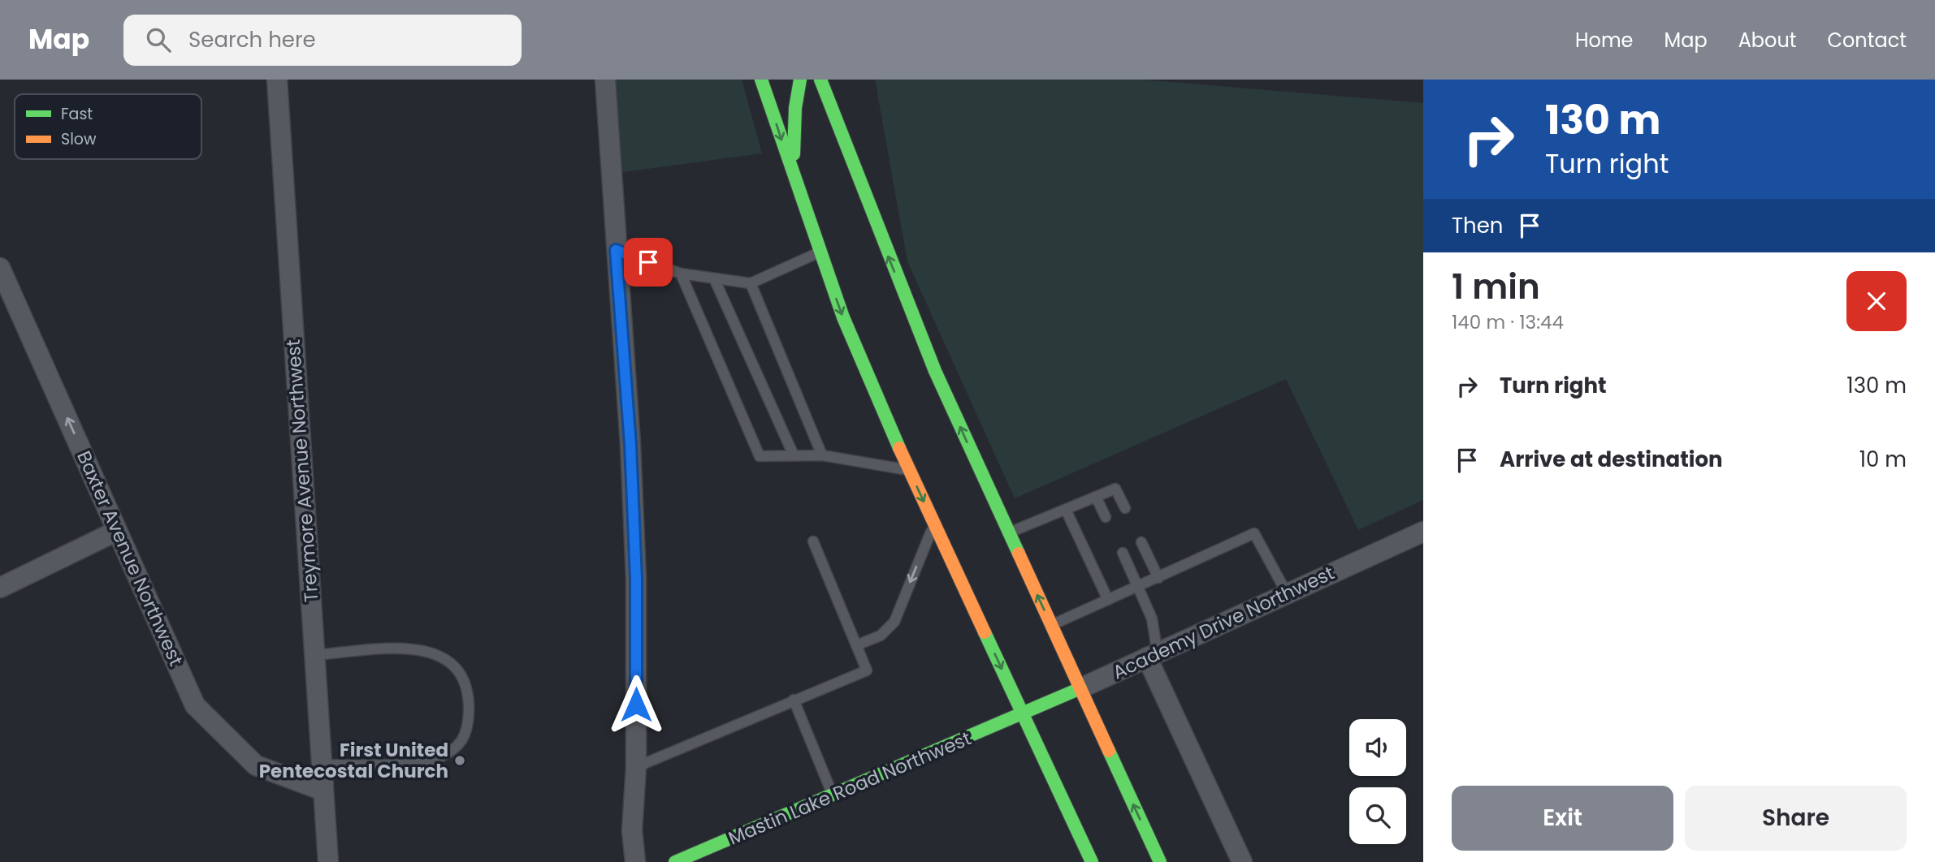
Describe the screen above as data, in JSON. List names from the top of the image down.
{
  "streets": {
    "main road": ["Academy Drive Northwest", "Mastin Lake Road Northwest"],
    "street": ["Treymore Avenue Northwest", "Baxter Avenue Northwest"]
  },
  "crossings": [
    ["Treymore Avenue Northwest", "Baxter Avenue Northwest"],
    ["Academy Drive Northwest", "Mastin Lake Road Northwest"]
  ],
  "one_way": ["Baxter Avenue Northwest"],
  "places": ["First United Pentecostal Church"],
  "legend": ["Fast", "Slow"],
  "page": {
    "header": "Map",
    "search": "Search here",
    "nav": [
      "Home",
      "Map",
      "About",
      "Contact"
    ],
    "turn": ["130 m", "Turn right"],
    "then": "Then",
    "heading": ["1 min", "140 m · 13:44"],
    "list": [
      {
        "name": "Turn right",
        "value": "130 m"
      },
      {
        "name": "Arrive at destination",
        "value": "10 m"
      }
    ],
    "buttons": ["Exit", "Share"]
  }
}
